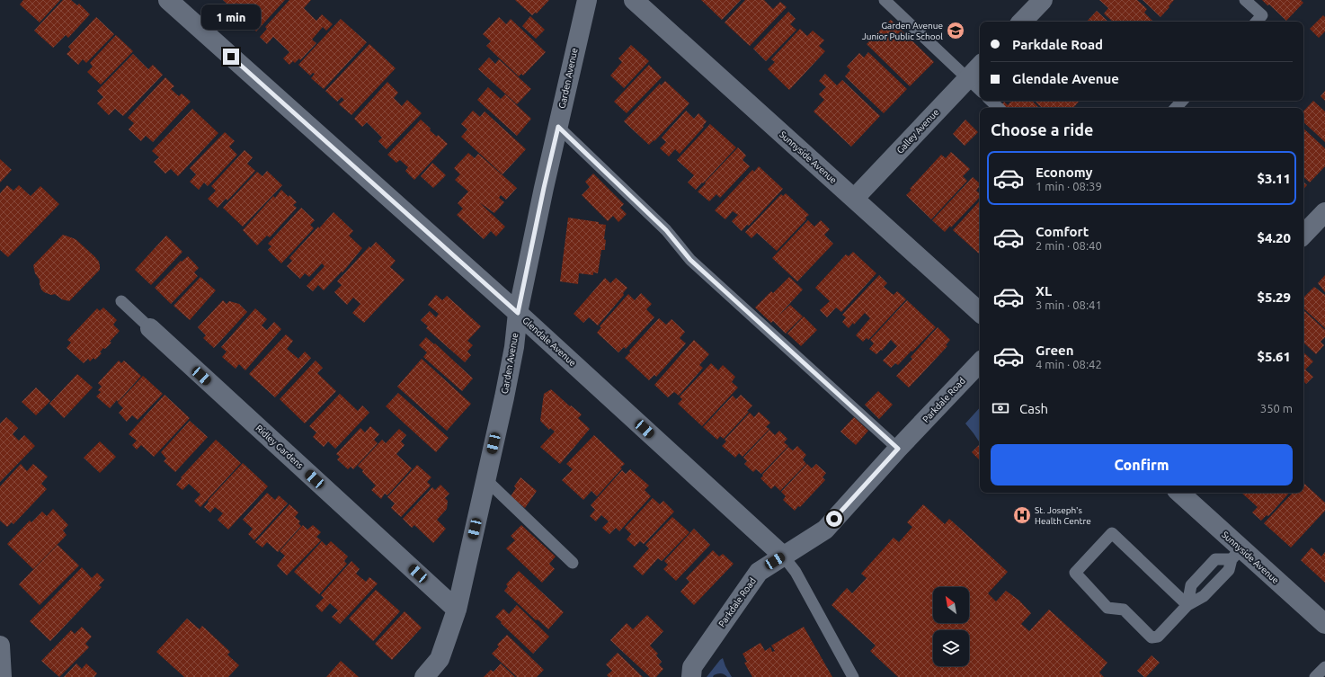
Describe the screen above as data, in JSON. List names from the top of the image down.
{
  "streets": {
    "street": [
      "Garden Avenue",
      "Galley Avenue",
      "Sunnyside Avenue",
      "Glendale Avenue",
      "Parkdale Road",
      "Ridley Gardens"
    ]
  },
  "crossings": [
    ["Garden Avenue", "Glendale Avenue"],
    ["Garden Avenue", "Ridley Gardens"],
    ["Galley Avenue", "Sunnyside Avenue"],
    ["Glendale Avenue", "Parkdale Road"]
  ],
  "places": {
    "school or university": ["Garden Avenue Junior Public School"],
    "hospital": ["St. Joseph's Health Centre"]
  },
  "north": "top left",
  "page": {
    "bubble": "1 min",
    "banner": ["Parkdale Road", "Glendale Avenue"],
    "heading": "Choose a ride",
    "list": [
      {
        "name": "Economy",
        "note": "1 min · 08:39",
        "value": "$3.11"
      },
      {
        "name": "Comfort",
        "note": "2 min · 08:40",
        "value": "$4.20"
      },
      {
        "name": "XL",
        "note": "3 min · 08:41",
        "value": "$5.29"
      },
      {
        "name": "Green",
        "note": "4 min · 08:42",
        "value": "$5.61"
      }
    ],
    "pay": ["Cash", "350 m"],
    "buttons": "Confirm"
  }
}
